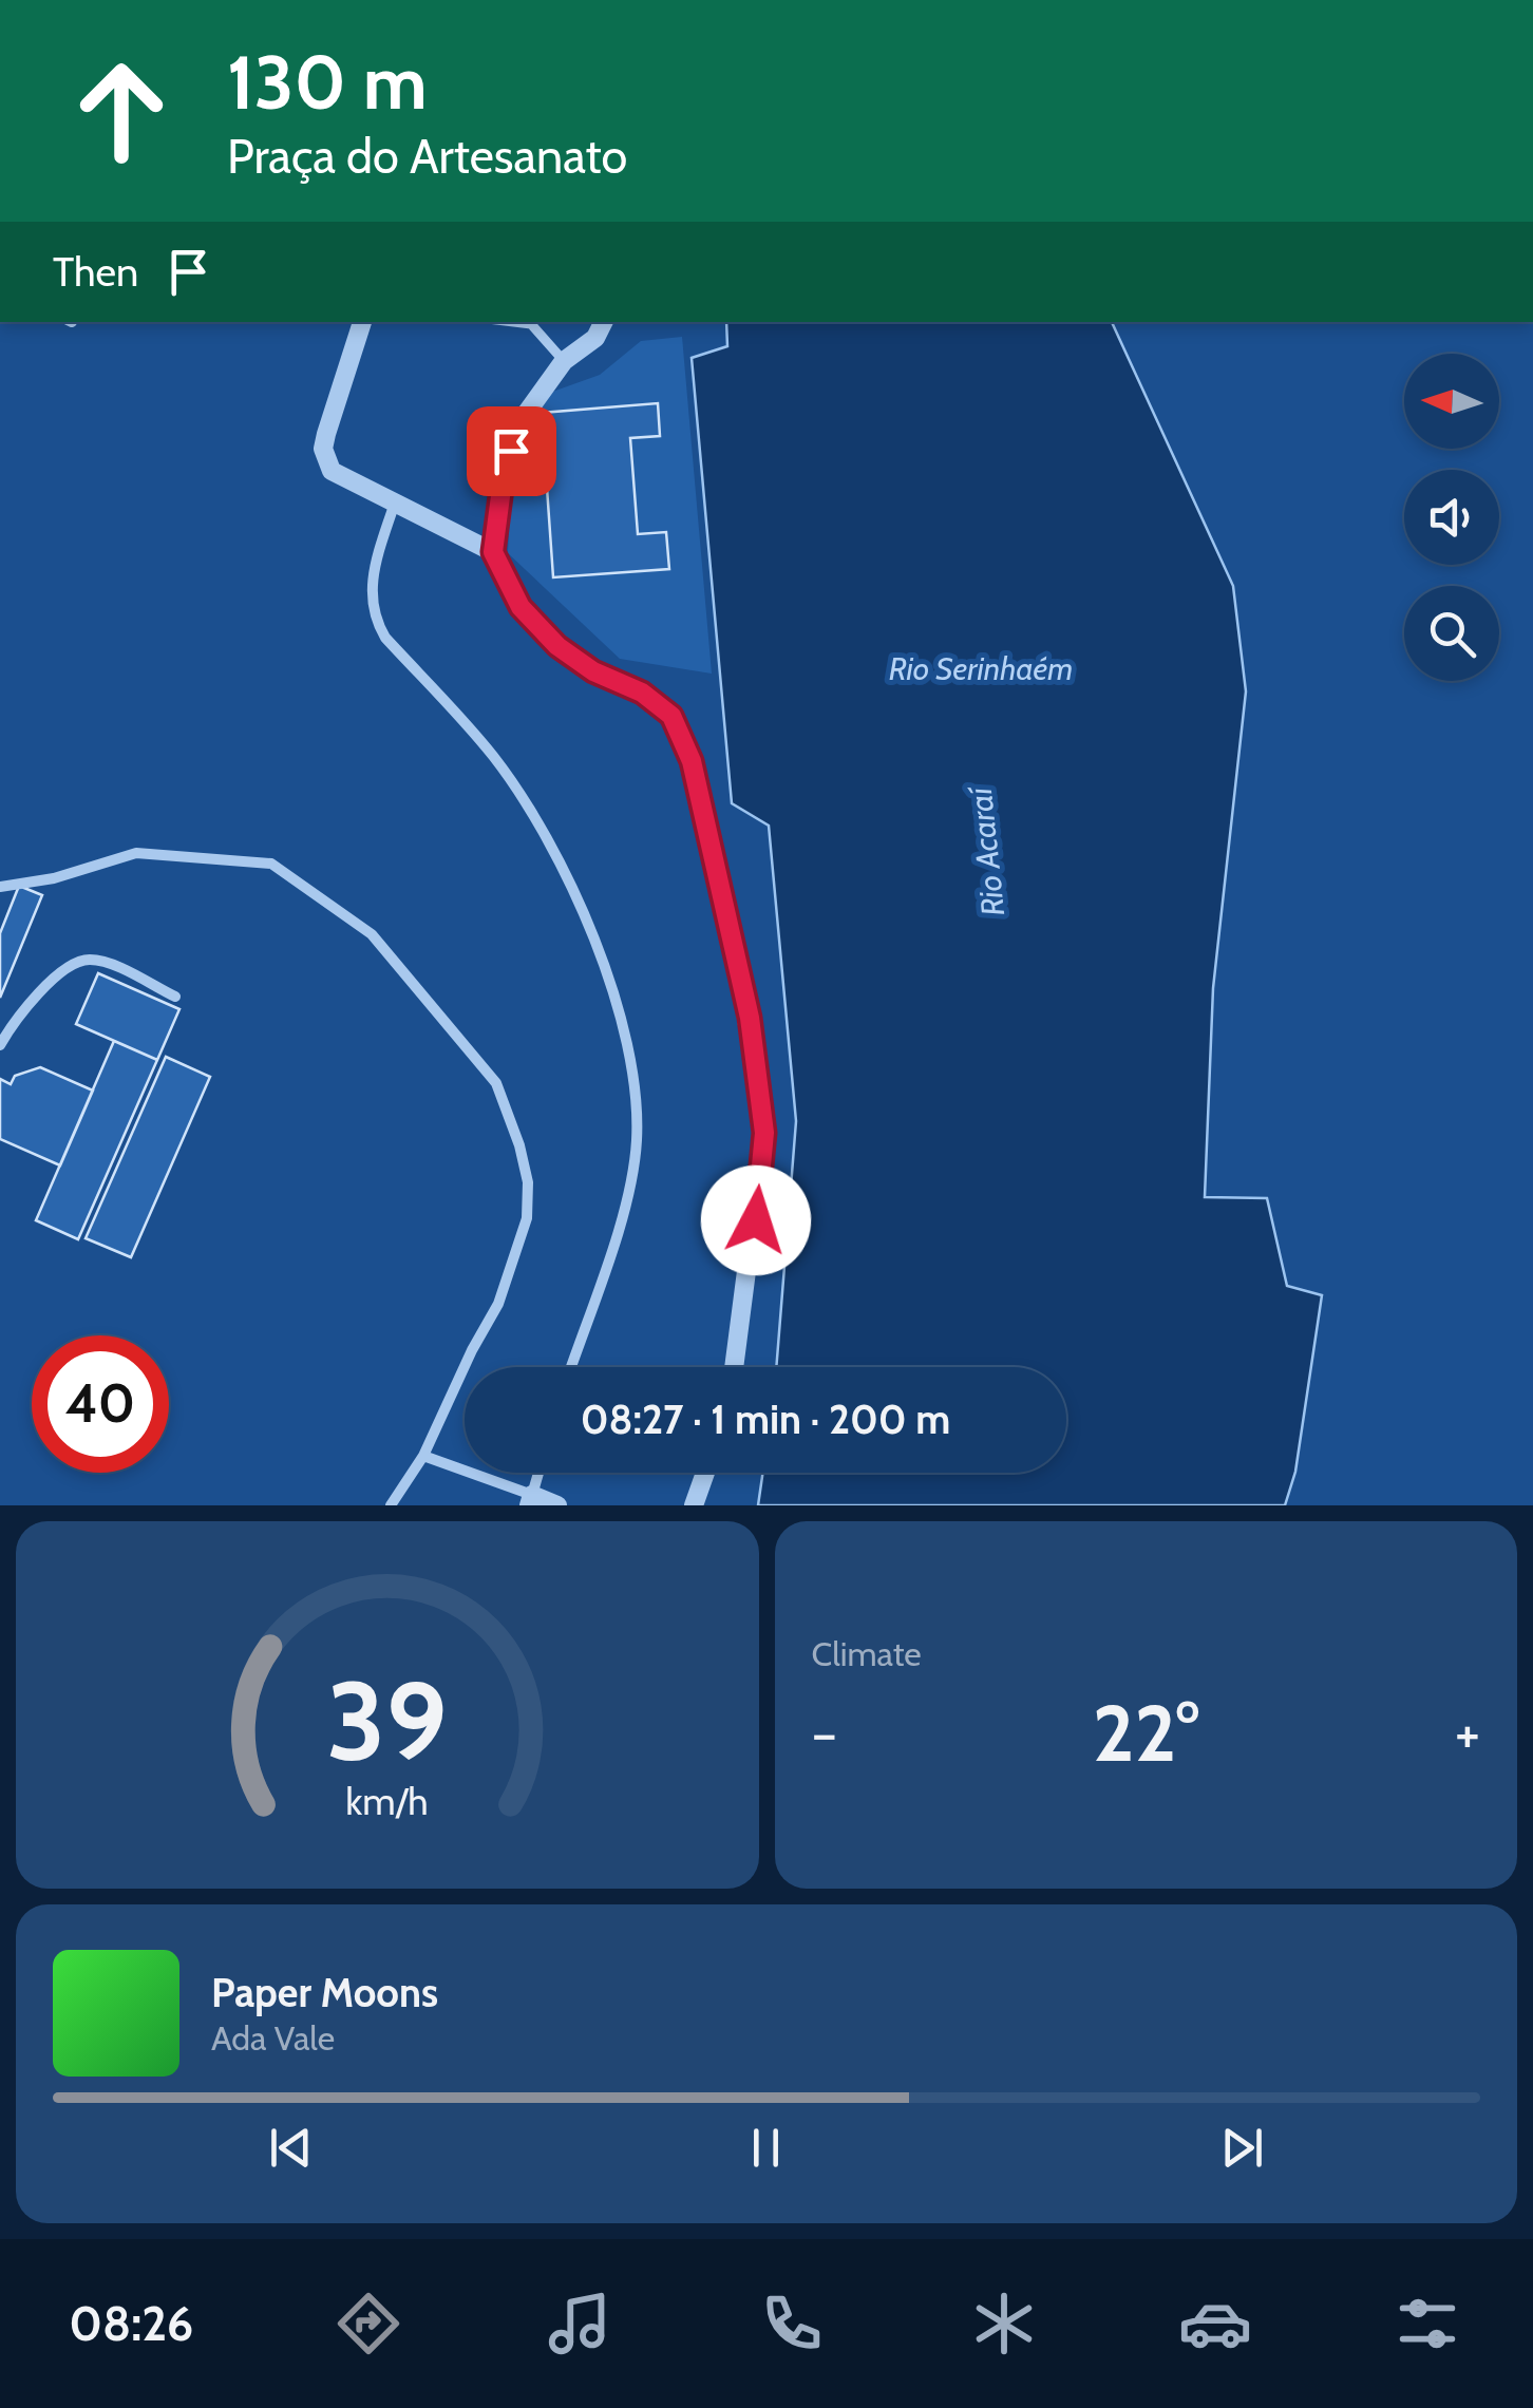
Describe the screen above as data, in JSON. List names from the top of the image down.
{
  "water": ["Rio Serinhaém", "Rio Acaraí"],
  "north": "left",
  "page": {
    "turn": ["130 m", "Praça do Artesanato"],
    "then": "Then",
    "limit": "40",
    "trip": "08:27 · 1 min · 200 m",
    "tile": "Climate",
    "heat": ["−", "22°", "+"],
    "song": ["Paper Moons", "Ada Vale"],
    "tabs": "08:26",
    "gauge": ["39", "km/h"]
  }
}
